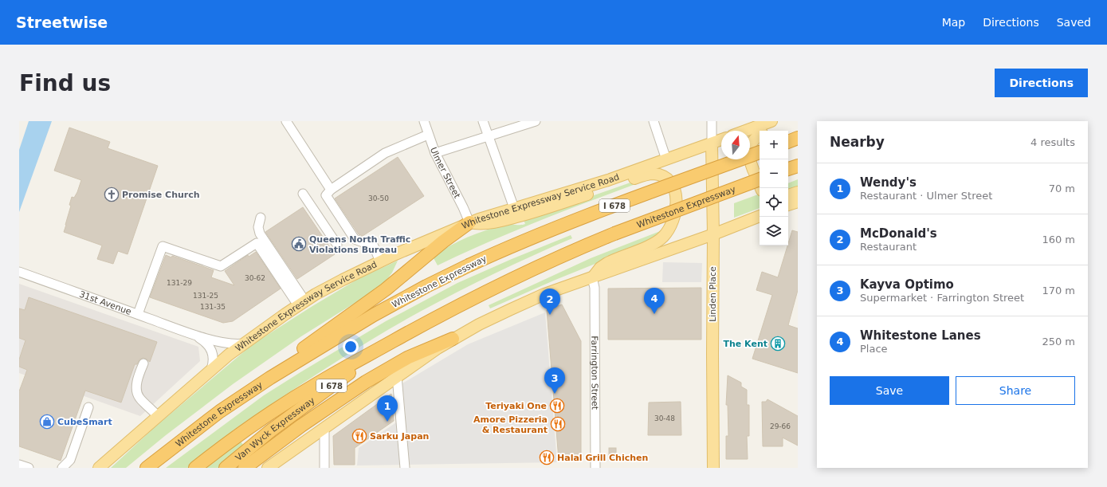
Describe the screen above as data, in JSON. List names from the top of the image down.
{
  "streets": {
    "highway": ["I 678", "Whitestone Expressway", "Van Wyck Expressway"],
    "main road": ["Whitestone Expressway Service Road", "Linden Place"],
    "street": ["Ulmer Street", "31st Avenue", "Farrington Street"]
  },
  "crossings": [
    ["Ulmer Street", "Whitestone Expressway Service Road"],
    ["Whitestone Expressway Service Road", "Linden Place"],
    ["Whitestone Expressway Service Road", "31st Avenue"],
    ["Whitestone Expressway", "Van Wyck Expressway"]
  ],
  "places": {
    "church": ["Promise Church"],
    "public building": ["Queens North Traffic Violations Bureau"],
    "building": ["The Kent"],
    "restaurant": [
      "Teriyaki One",
      "Amore Pizzeria & Restaurant",
      "Sarku Japan",
      "Halal Grill Chichen"
    ],
    "shop": ["CubeSmart"]
  },
  "house_numbers": [
    "30-50",
    "30-62",
    "131-29",
    "131-25",
    "131-35",
    "30-48",
    "29-66"
  ],
  "north": "top",
  "page": {
    "header": "Streetwise",
    "nav": ["Map", "Directions", "Saved"],
    "buttons": [
      "Directions",
      ["Save", "Share"]
    ],
    "title": "Find us",
    "heading": ["Nearby", "4 results"],
    "map_buttons": ["+", "−"],
    "list": [
      {
        "mark": "1",
        "name": "Wendy's",
        "note": "Restaurant · Ulmer Street",
        "value": "70 m"
      },
      {
        "mark": "2",
        "name": "McDonald's",
        "note": "Restaurant",
        "value": "160 m"
      },
      {
        "mark": "3",
        "name": "Kayva Optimo",
        "note": "Supermarket · Farrington Street",
        "value": "170 m"
      },
      {
        "mark": "4",
        "name": "Whitestone Lanes",
        "note": "Place",
        "value": "250 m"
      }
    ],
    "pins": [
      "4",
      "2",
      "3",
      "1"
    ]
  }
}
